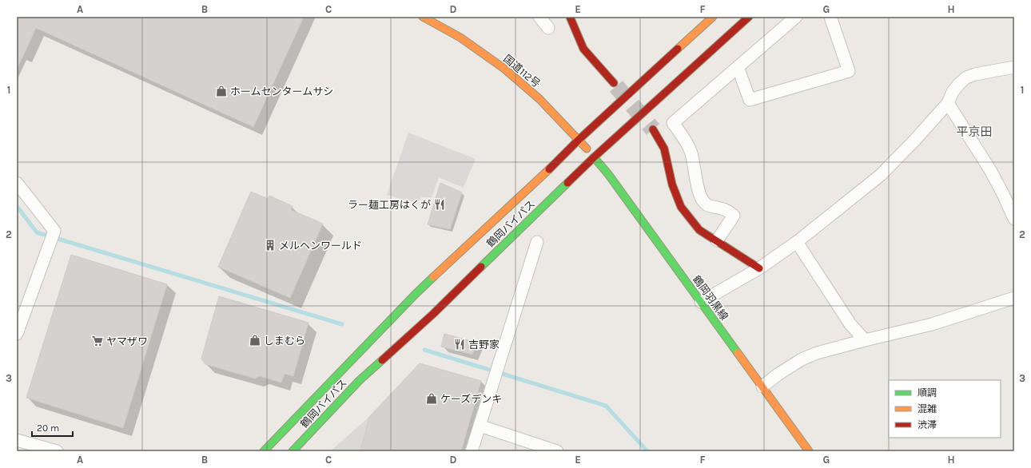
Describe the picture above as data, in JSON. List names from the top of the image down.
{
  "streets": {
    "main road": ["国道112号", "鶴岡バイパス", "鶴岡羽黒線"]
  },
  "crossings": [
    ["国道112号", "鶴岡バイパス"],
    ["国道112号", "鶴岡羽黒線"],
    ["鶴岡バイパス", "鶴岡羽黒線"]
  ],
  "districts": ["平京田"],
  "places": {
    "shop": ["ホームセンタームサシ", "しまむら", "ケーズデンキ"],
    "restaurant": ["ラー麺工房はくが", "吉野家"],
    "building": ["メルヘンワールド"],
    "supermarket": ["ヤマザワ"]
  },
  "legend": ["順調", "混雑", "渋滞"],
  "scale_bar": "20 m",
  "grid": {
    "columns": [
      "A",
      "B",
      "C",
      "D",
      "E",
      "F",
      "G",
      "H"
    ],
    "rows": ["1", "2", "3"]
  }
}
